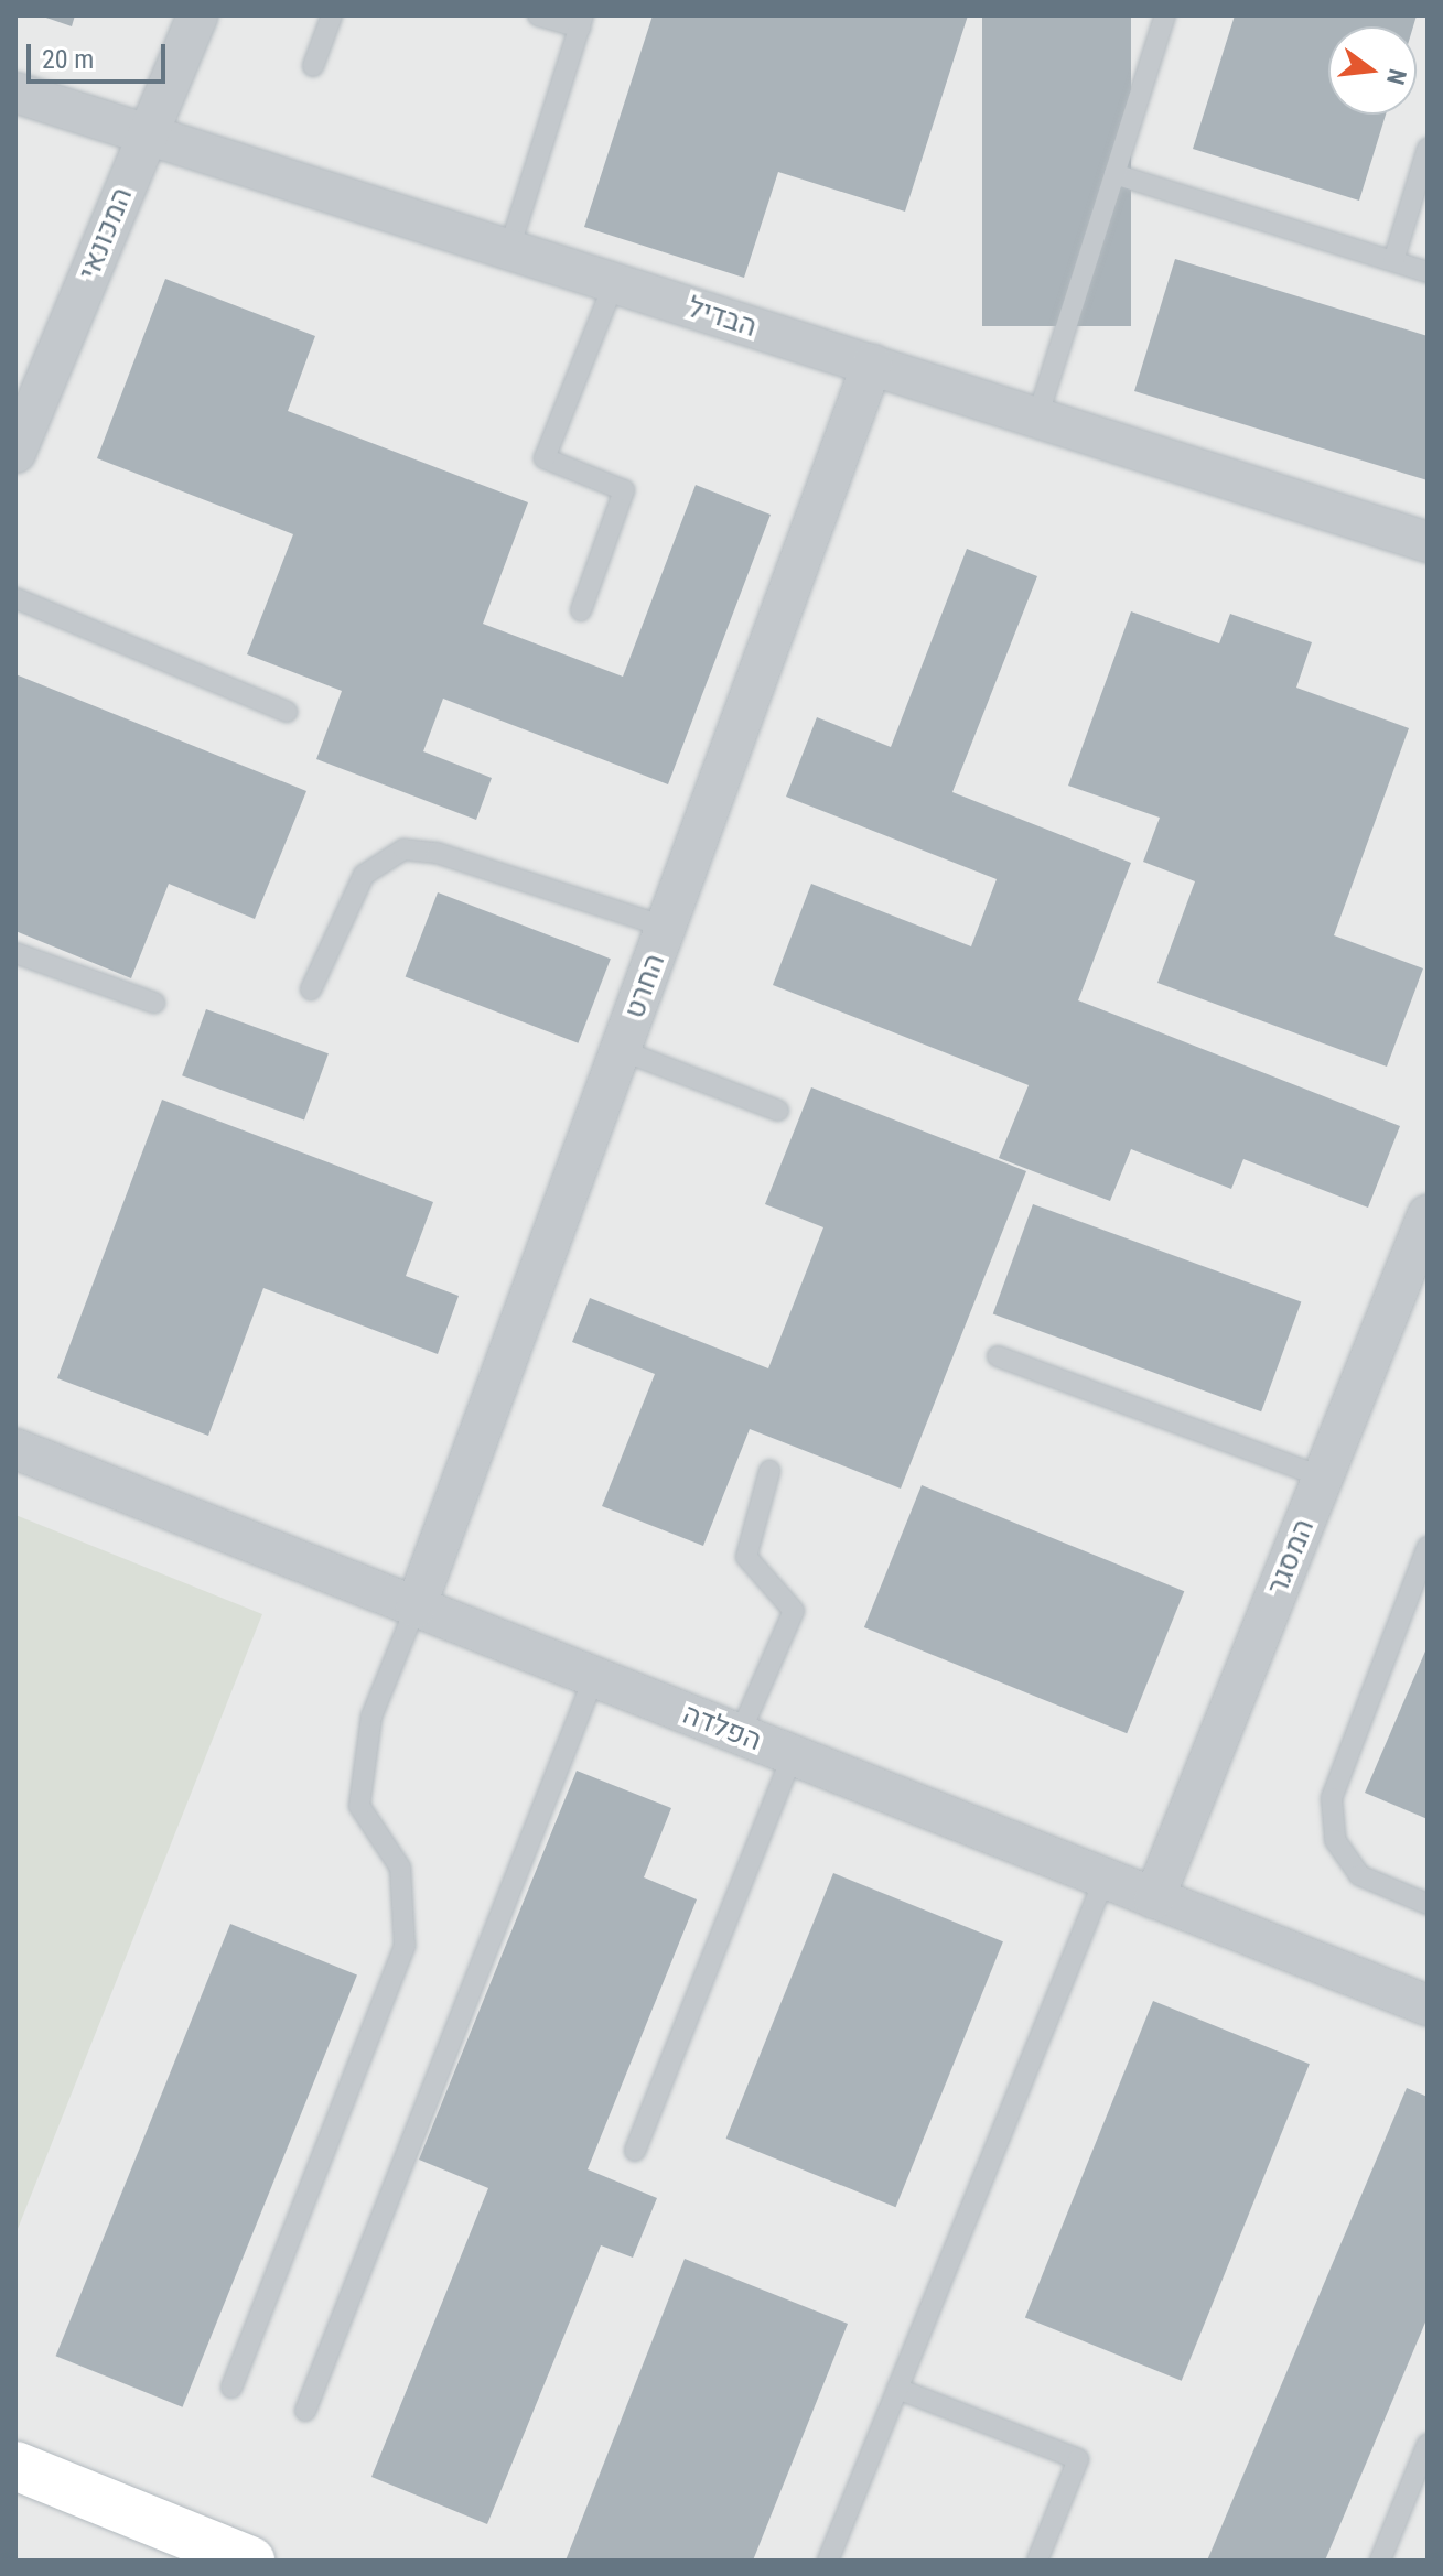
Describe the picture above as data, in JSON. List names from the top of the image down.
{
  "streets": {
    "street": [
      "המכונאי",
      "הבדיל",
      "החרט",
      "המסגר",
      "הפלדה"
    ]
  },
  "crossings": [
    ["המכונאי", "הבדיל"],
    ["הבדיל", "החרט"],
    ["החרט", "הפלדה"],
    ["המסגר", "הפלדה"]
  ],
  "scale_bar": "20 m",
  "north": "right"
}
